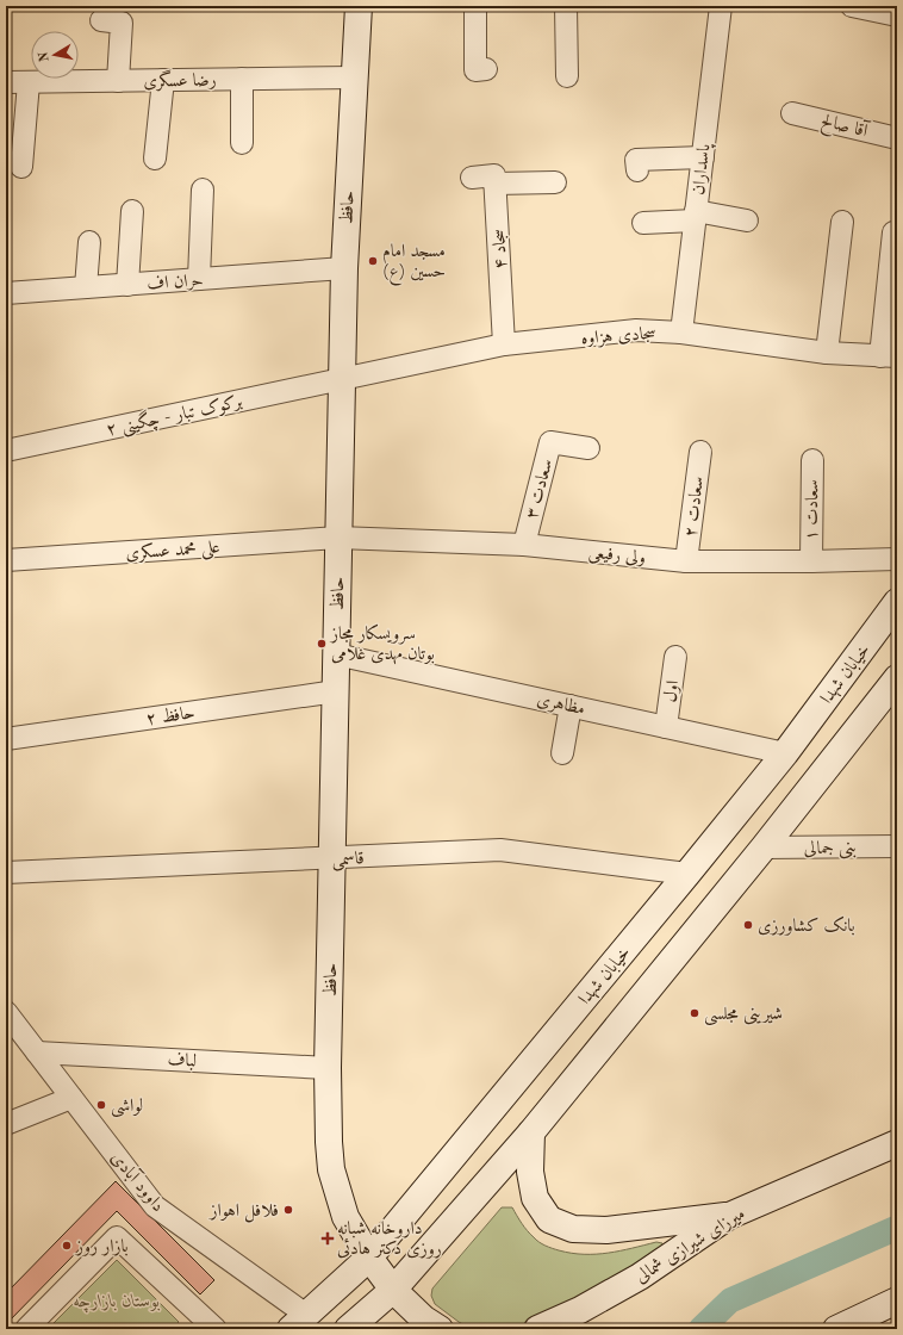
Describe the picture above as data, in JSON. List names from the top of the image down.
{
  "streets": {
    "main road": ["حافظ", "خیابان شهدا", "میرزای شیرازی شمالی"],
    "street": [
      "رضا عسگری",
      "آقا صالح",
      "پاسداران",
      "سجاد ۴",
      "حران اف",
      "سجادی هزاوه",
      "برکوک تبار - چگینی ۲",
      "سعادت ۳",
      "سعادت ۲",
      "سعادت ۱",
      "علی محمد عسکری",
      "ولی رفیعی",
      "اول",
      "مظاهری",
      "حافظ ۲",
      "بنی جمالی",
      "قاسمی",
      "لباف",
      "داوود آبادی"
    ]
  },
  "crossings": [
    ["رضا عسگری", "حافظ"],
    ["پاسداران", "سجادی هزاوه"],
    ["حافظ", "حران اف"],
    ["حافظ", "سجادی هزاوه"],
    ["حافظ", "برکوک تبار - چگینی ۲"],
    ["حافظ", "علی محمد عسکری"],
    ["حافظ", "ولی رفیعی"],
    ["حافظ", "خیابان شهدا"],
    ["حافظ", "مظاهری"],
    ["حافظ", "حافظ ۲"],
    ["حافظ", "قاسمی"],
    ["حافظ", "لباف"],
    ["سجاد ۴", "سجادی هزاوه"],
    ["سجادی هزاوه", "برکوک تبار - چگینی ۲"],
    ["سعادت ۳", "ولی رفیعی"],
    ["سعادت ۲", "ولی رفیعی"],
    ["سعادت ۱", "ولی رفیعی"],
    ["علی محمد عسکری", "ولی رفیعی"],
    ["خیابان شهدا", "مظاهری"],
    ["خیابان شهدا", "قاسمی"],
    ["خیابان شهدا", "داوود آبادی"],
    ["اول", "مظاهری"],
    ["لباف", "داوود آبادی"]
  ],
  "parks": ["بوستان بازارچه"],
  "places": {
    "other": [
      "مسجد امام حسین (ع)",
      "سرویسکار مجاز بوتان مهدی غلامی",
      "بانک کشاورزی",
      "شیرینی مجلسی",
      "لواشی",
      "فلافل اهواز",
      "بازار روز"
    ],
    "health": ["داروخانه شبانه روزی دکتر هادئی"]
  },
  "north": "left"
}
